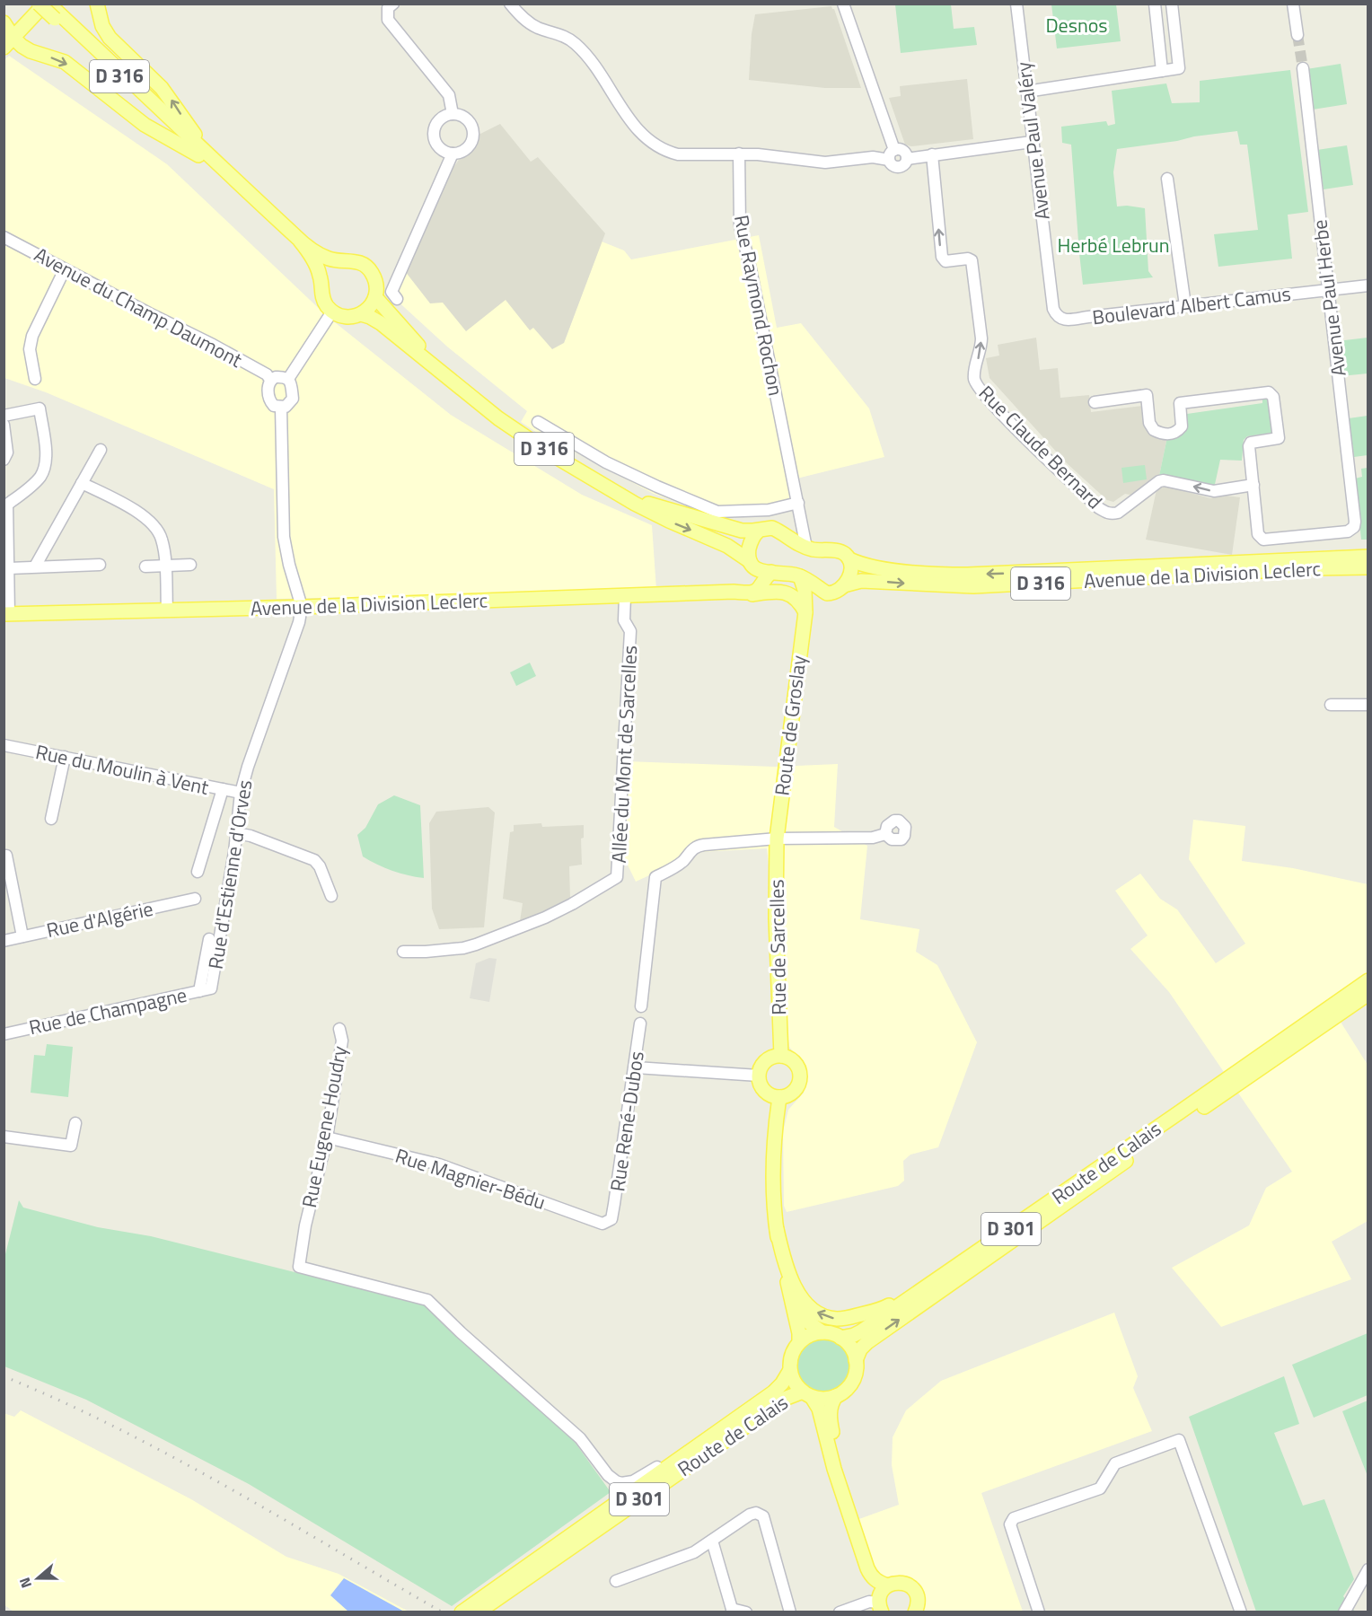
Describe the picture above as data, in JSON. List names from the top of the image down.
{
  "streets": {
    "main road": [
      "D 316",
      "Avenue de la Division Leclerc",
      "Route de Groslay",
      "Rue de Sarcelles",
      "Route de Calais",
      "D 301"
    ],
    "street": [
      "Avenue Paul Valéry",
      "Avenue Paul Herbe",
      "Rue Raymond Rochon",
      "Boulevard Albert Camus",
      "Avenue du Champ Daumont",
      "Rue Claude Bernard",
      "Allée du Mont de Sarcelles",
      "Rue du Moulin à Vent",
      "Rue d'Estienne d'Orves",
      "Rue d'Algérie",
      "Rue de Champagne",
      "Rue René-Dubos",
      "Rue Eugene Houdry",
      "Rue Magnier-Bédu"
    ]
  },
  "crossings": [
    ["Avenue Paul Valéry", "Boulevard Albert Camus"],
    ["Avenue Paul Herbe", "Boulevard Albert Camus"],
    ["Avenue Paul Herbe", "Rue Claude Bernard"],
    ["Rue Raymond Rochon", "Avenue de la Division Leclerc"],
    ["Avenue de la Division Leclerc", "Route de Groslay"],
    ["Avenue de la Division Leclerc", "Allée du Mont de Sarcelles"],
    ["Avenue de la Division Leclerc", "Rue d'Estienne d'Orves"],
    ["Route de Groslay", "Rue de Sarcelles"],
    ["Rue du Moulin à Vent", "Rue d'Estienne d'Orves"],
    ["Rue d'Estienne d'Orves", "Rue de Champagne"],
    ["Rue René-Dubos", "Rue Magnier-Bédu"],
    ["Rue Eugene Houdry", "Route de Calais"],
    ["Rue Eugene Houdry", "Rue Magnier-Bédu"]
  ],
  "parks": ["Desnos", "Herbé Lebrun"],
  "north": "left"
}
